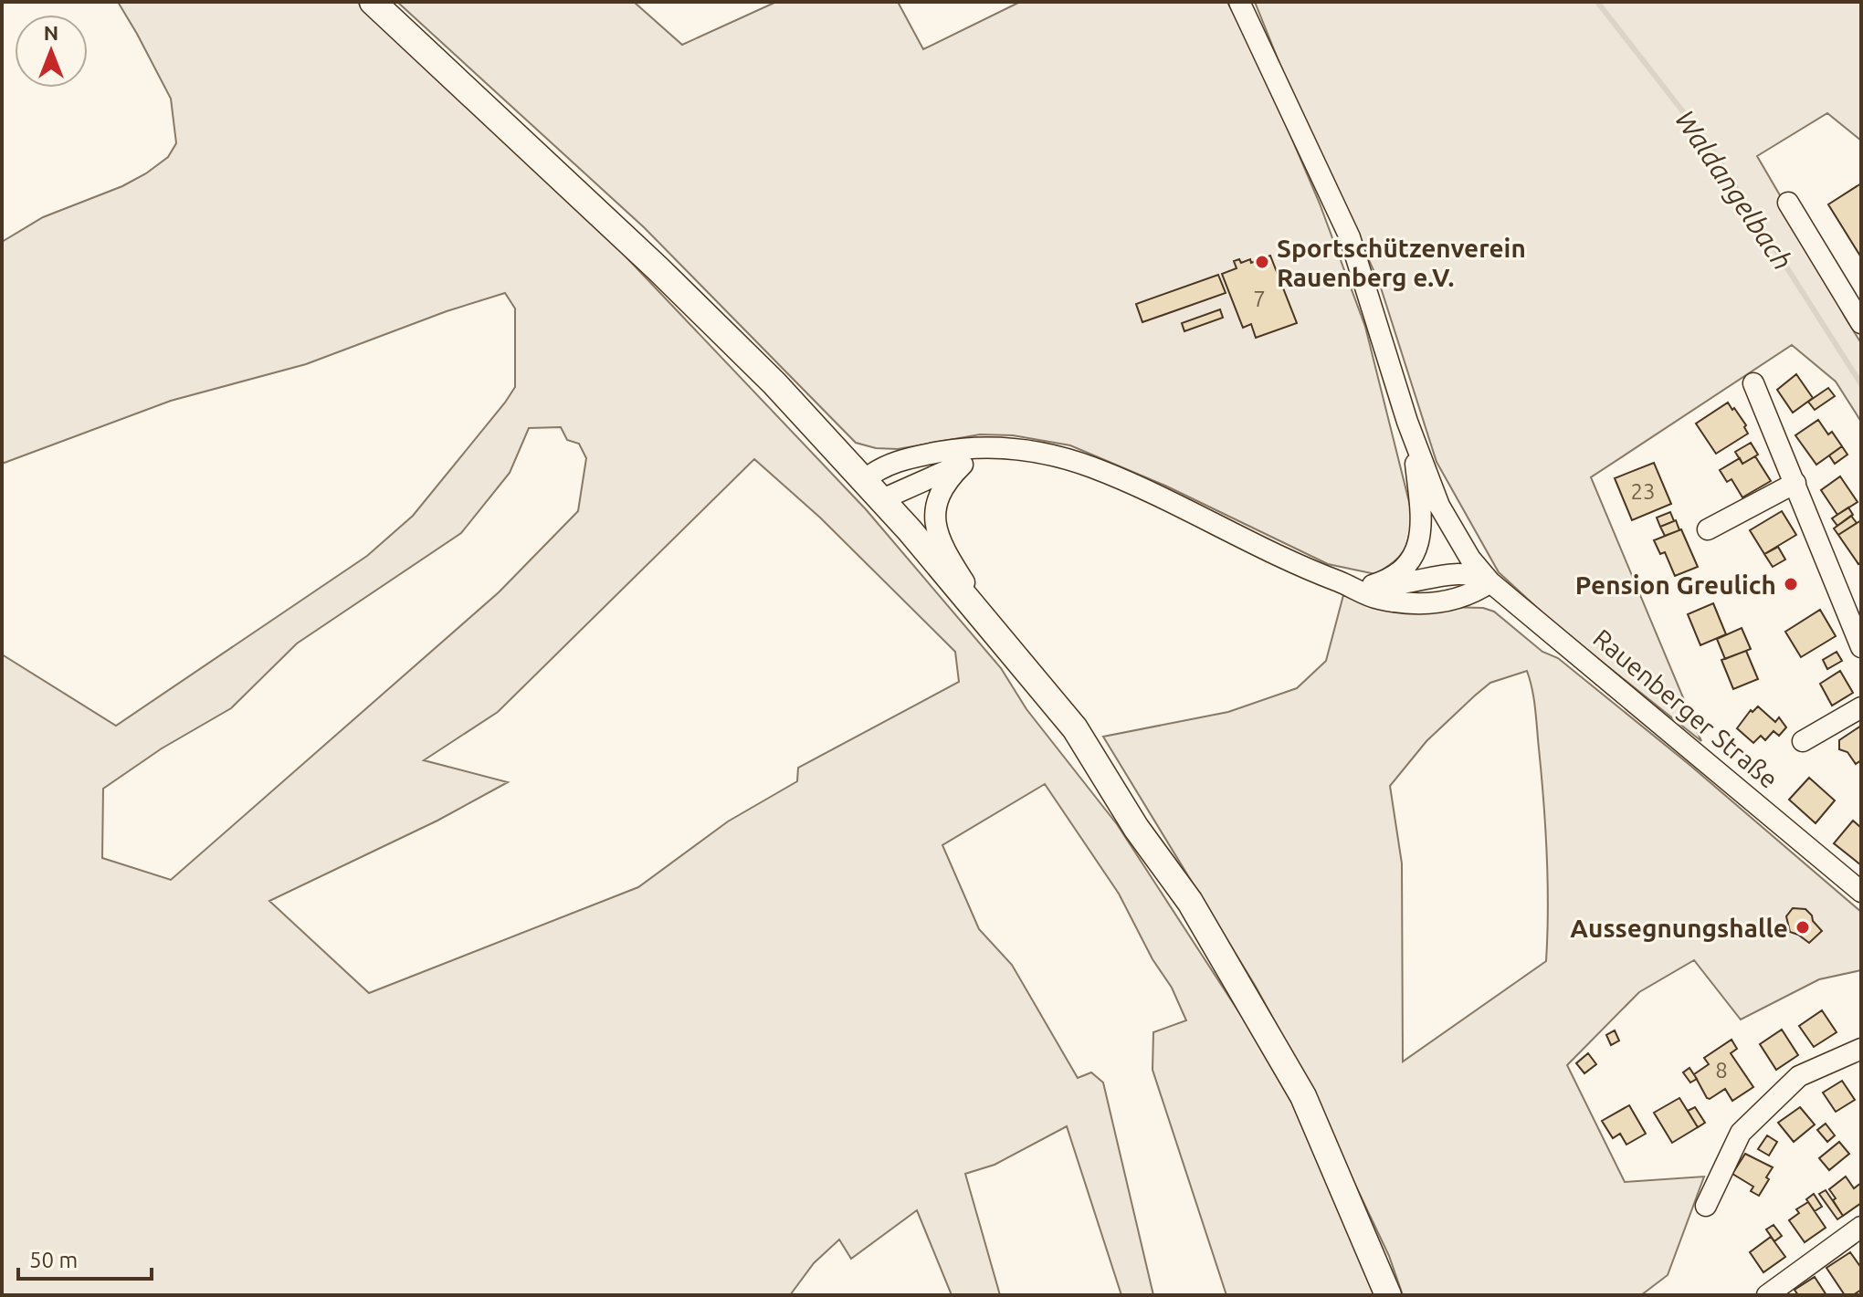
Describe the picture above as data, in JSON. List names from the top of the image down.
{
  "streets": {
    "street": ["Rauenberger Straße"]
  },
  "water": ["Waldangelbach"],
  "places": ["Sportschützenverein Rauenberg e.V.", "Pension Greulich", "Aussegnungshalle"],
  "house_numbers": ["7", "23", "8"],
  "scale_bar": "50 m",
  "north": "top"
}
